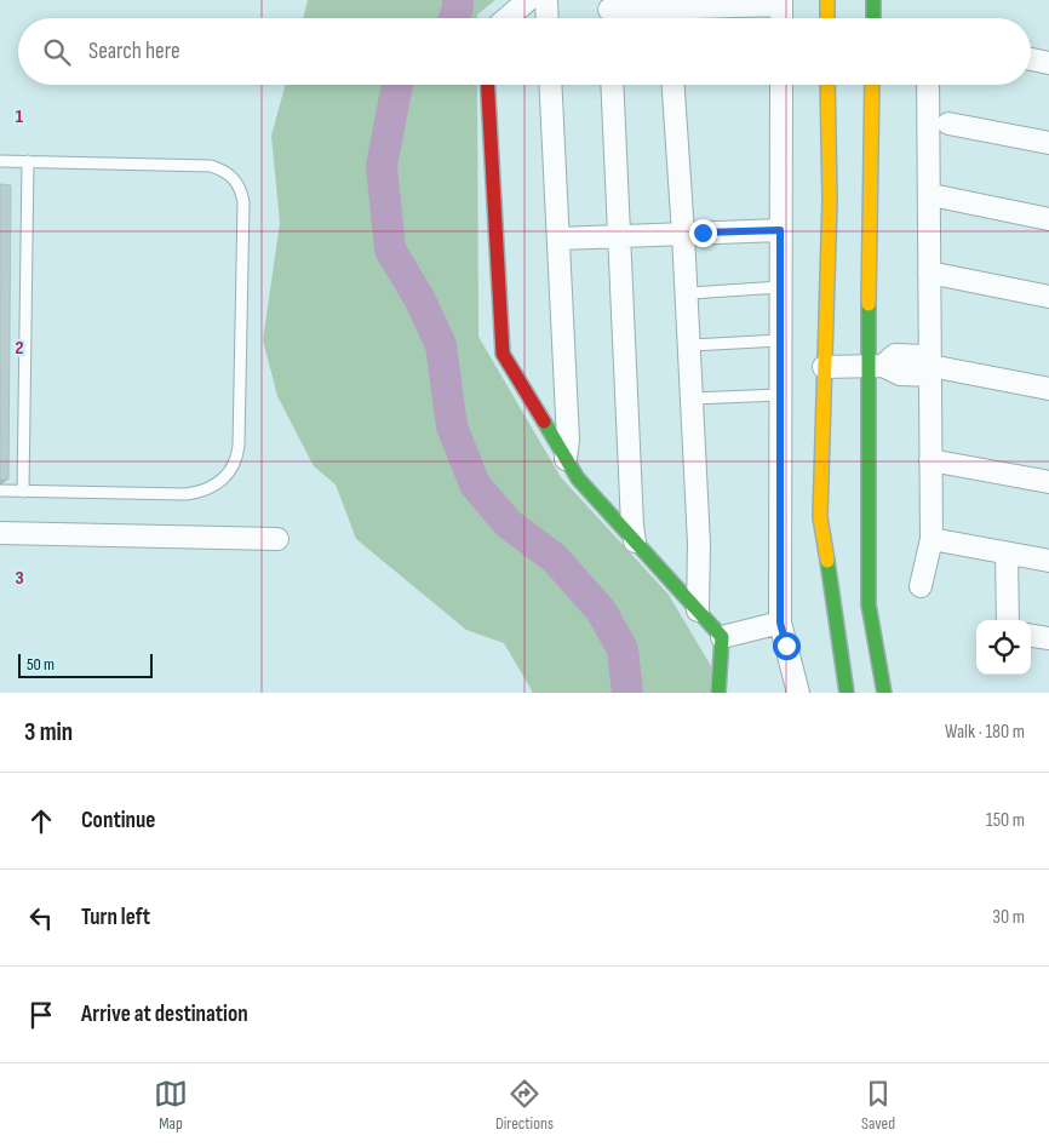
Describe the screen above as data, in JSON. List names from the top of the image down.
{
  "scale_bar": "50 m",
  "page": {
    "search": "Search here",
    "scale": "50 m",
    "heading": ["3 min", "Walk · 180 m"],
    "list": [
      ["Continue", "150 m"],
      ["Turn left", "30 m"],
      "Arrive at destination"
    ],
    "nav": ["Map", "Directions", "Saved"]
  },
  "grid": {
    "rows": ["1", "2", "3"]
  }
}
